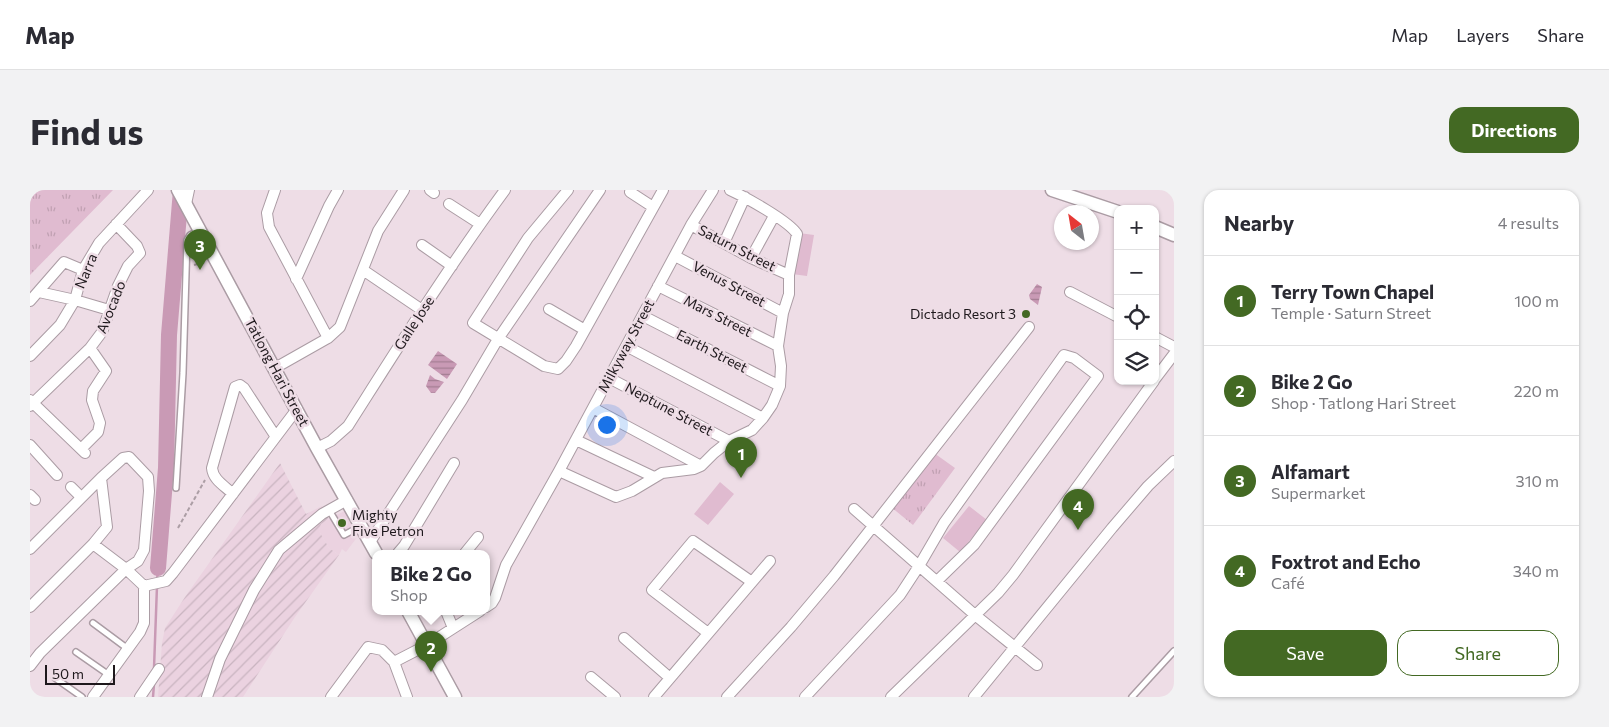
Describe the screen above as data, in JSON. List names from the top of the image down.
{
  "streets": {
    "street": [
      "Saturn Street",
      "Narra",
      "Venus Street",
      "Avocado",
      "Mars Street",
      "Galle Jose",
      "Milkyway Street",
      "Earth Street",
      "Tatlong Hari Street",
      "Neptune Street"
    ]
  },
  "crossings": [
    ["Saturn Street", "Venus Street"],
    ["Saturn Street", "Mars Street"],
    ["Saturn Street", "Milkyway Street"],
    ["Saturn Street", "Earth Street"],
    ["Saturn Street", "Neptune Street"],
    ["Narra", "Avocado"],
    ["Venus Street", "Milkyway Street"],
    ["Mars Street", "Milkyway Street"],
    ["Galle Jose", "Tatlong Hari Street"],
    ["Milkyway Street", "Earth Street"],
    ["Milkyway Street", "Neptune Street"]
  ],
  "places": ["Dictado Resort 3", "Mighty Five Petron"],
  "scale_bar": "50 m",
  "north": "top left",
  "page": {
    "header": "Map",
    "nav": ["Map", "Layers", "Share"],
    "buttons": [
      "Directions",
      ["Save", "Share"]
    ],
    "title": "Find us",
    "heading": ["Nearby", "4 results"],
    "map_buttons": ["+", "−"],
    "pins": [
      "3",
      "1",
      "4",
      "2"
    ],
    "list": [
      {
        "mark": "1",
        "name": "Terry Town Chapel",
        "note": "Temple · Saturn Street",
        "value": "100 m"
      },
      {
        "mark": "2",
        "name": "Bike 2 Go",
        "note": "Shop · Tatlong Hari Street",
        "value": "220 m"
      },
      {
        "mark": "3",
        "name": "Alfamart",
        "note": "Supermarket",
        "value": "310 m"
      },
      {
        "mark": "4",
        "name": "Foxtrot and Echo",
        "note": "Café",
        "value": "340 m"
      }
    ],
    "popup": ["Bike 2 Go", "Shop"],
    "scale": "50 m"
  }
}
